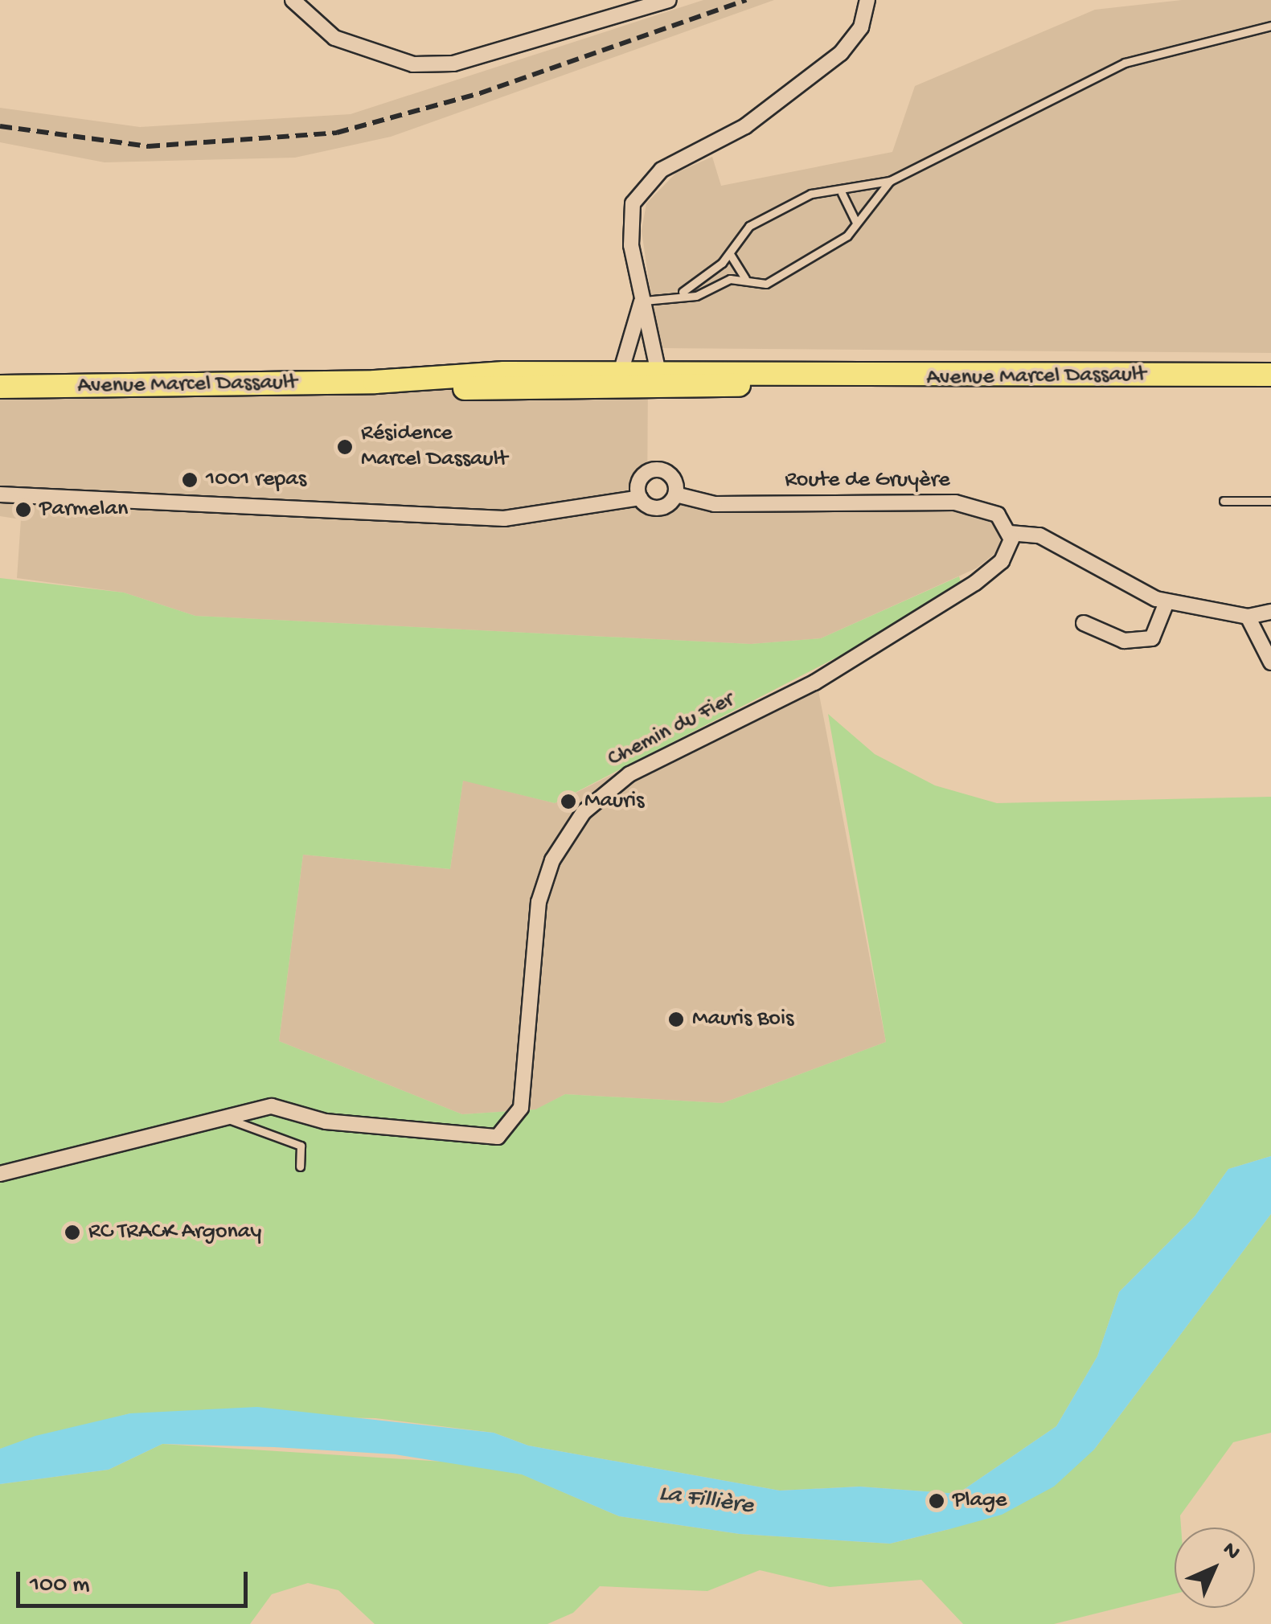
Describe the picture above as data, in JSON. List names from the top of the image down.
{
  "streets": {
    "main road": ["Avenue Marcel Dassault"],
    "street": ["Route de Gruyère", "Chemin du Fier"]
  },
  "crossings": [
    ["Route de Gruyère", "Chemin du Fier"]
  ],
  "water": ["La Fillière"],
  "places": [
    "Résidence Marcel Dassault",
    "1001 repas",
    "Parmelan",
    "Mauris",
    "Mauris Bois",
    "RC TRACK Argonay",
    "Plage"
  ],
  "scale_bar": "100 m",
  "north": "top right"
}
